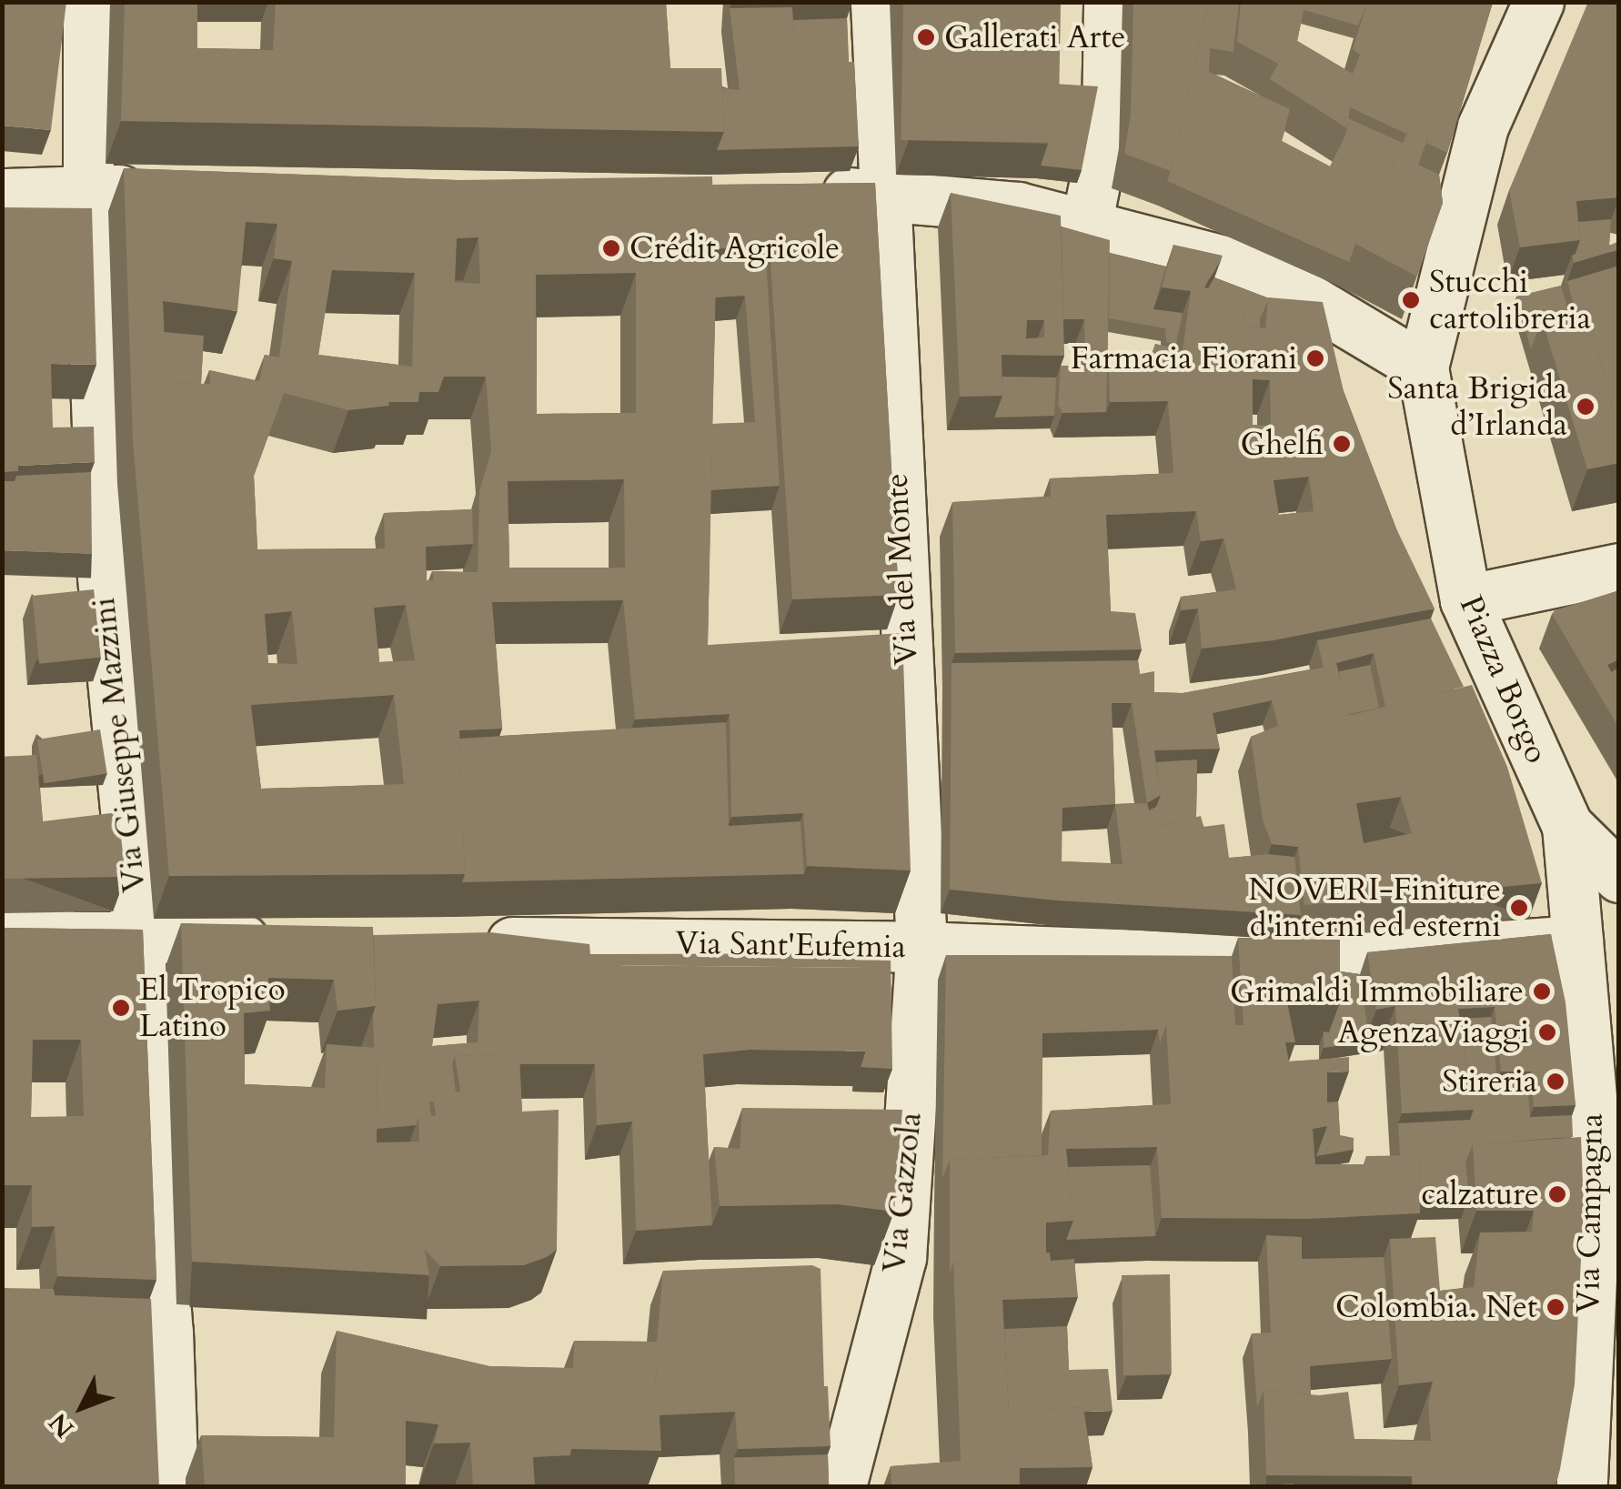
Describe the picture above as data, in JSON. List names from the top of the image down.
{
  "streets": {
    "street": [
      "Via del Monte",
      "Piazza Borgo",
      "Via Giuseppe Mazzini",
      "Via Sant'Eufemia",
      "Via Gazzola",
      "Via Campagna"
    ]
  },
  "crossings": [
    ["Via del Monte", "Via Sant'Eufemia"],
    ["Via del Monte", "Via Gazzola"],
    ["Piazza Borgo", "Via Sant'Eufemia"],
    ["Piazza Borgo", "Via Campagna"],
    ["Via Sant'Eufemia", "Via Gazzola"],
    ["Via Sant'Eufemia", "Via Campagna"]
  ],
  "places": [
    "Gallerati Arte",
    "Crédit Agricole",
    "Stucchi cartolibreria",
    "Farmacia Fiorani",
    "Santa Brigida d’Irlanda",
    "Ghelfi",
    "NOVERI-Finiture d'interni ed esterni",
    "Grimaldi Immobiliare",
    "El Tropico Latino",
    "AgenzaViaggi",
    "Stireria",
    "calzature",
    "Colombia. Net"
  ],
  "north": "bottom left"
}
